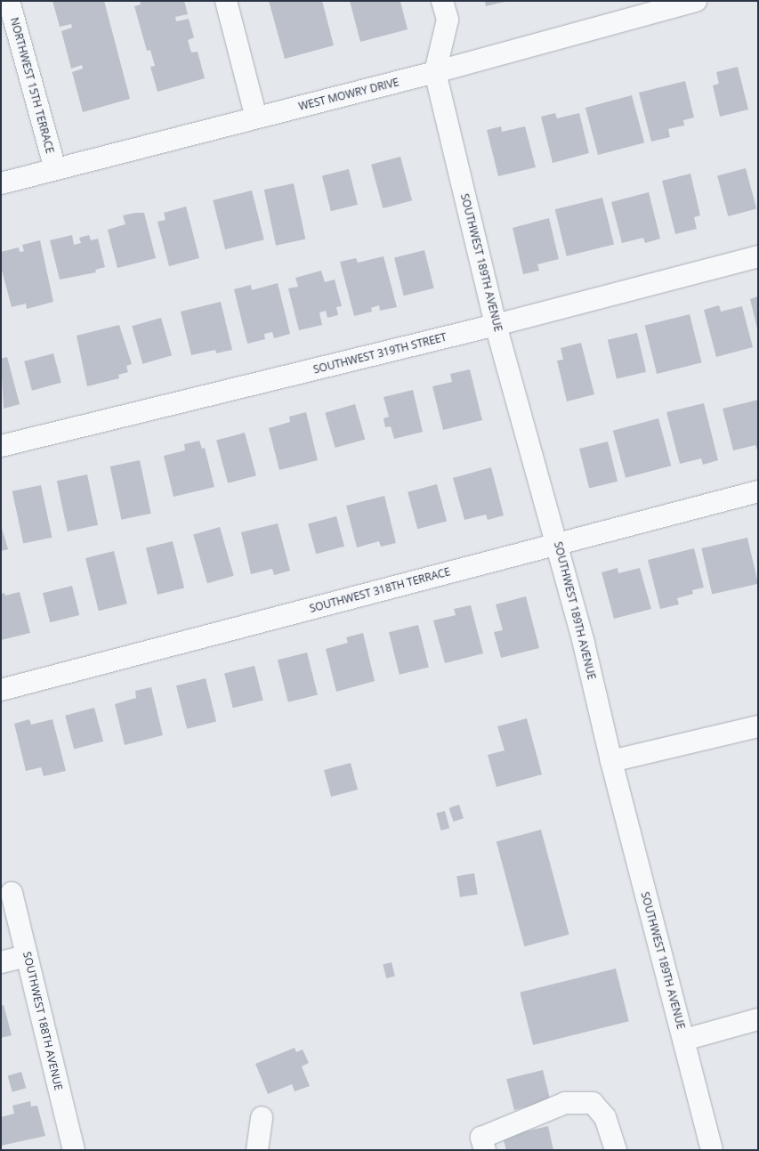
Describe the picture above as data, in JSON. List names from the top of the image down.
{
  "streets": {
    "street": [
      "NORTHWEST 15TH TERRACE",
      "WEST MOWRY DRIVE",
      "SOUTHWEST 189TH AVENUE",
      "SOUTHWEST 319TH STREET",
      "SOUTHWEST 318TH TERRACE",
      "SOUTHWEST 188TH AVENUE"
    ]
  },
  "crossings": [
    ["NORTHWEST 15TH TERRACE", "WEST MOWRY DRIVE"],
    ["WEST MOWRY DRIVE", "SOUTHWEST 189TH AVENUE"],
    ["SOUTHWEST 189TH AVENUE", "SOUTHWEST 319TH STREET"],
    ["SOUTHWEST 189TH AVENUE", "SOUTHWEST 318TH TERRACE"]
  ]
}
